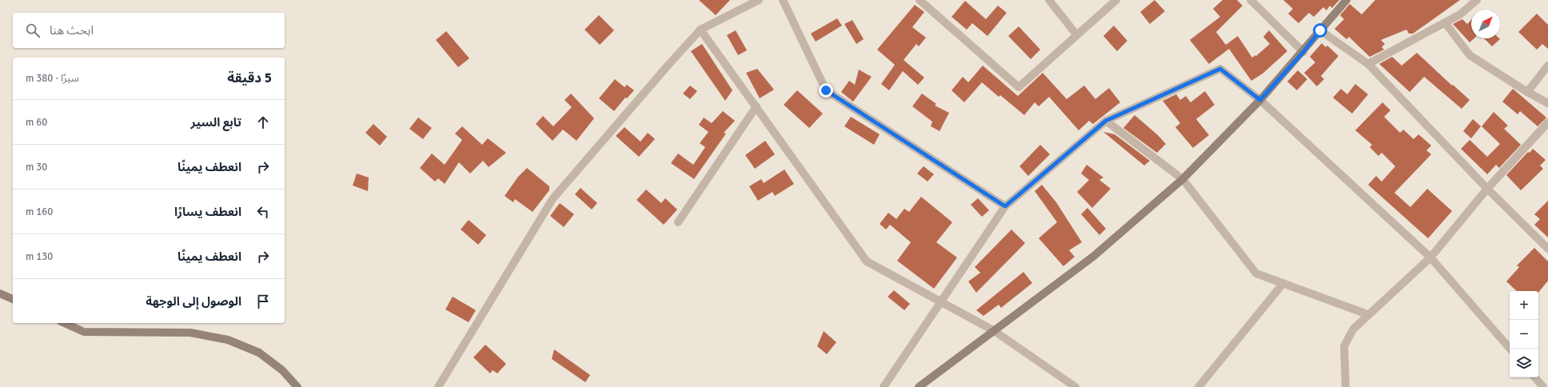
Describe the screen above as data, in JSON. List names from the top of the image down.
{
  "north": "top right",
  "page": {
    "search": "ابحث هنا",
    "heading": ["5 دقيقة", "سيرًا · 380 m"],
    "list": [
      ["تابع السير", "60 m"],
      ["انعطف يمينًا", "30 m"],
      ["انعطف يسارًا", "160 m"],
      ["انعطف يمينًا", "130 m"],
      "الوصول إلى الوجهة"
    ],
    "map_buttons": ["+", "−"]
  }
}
